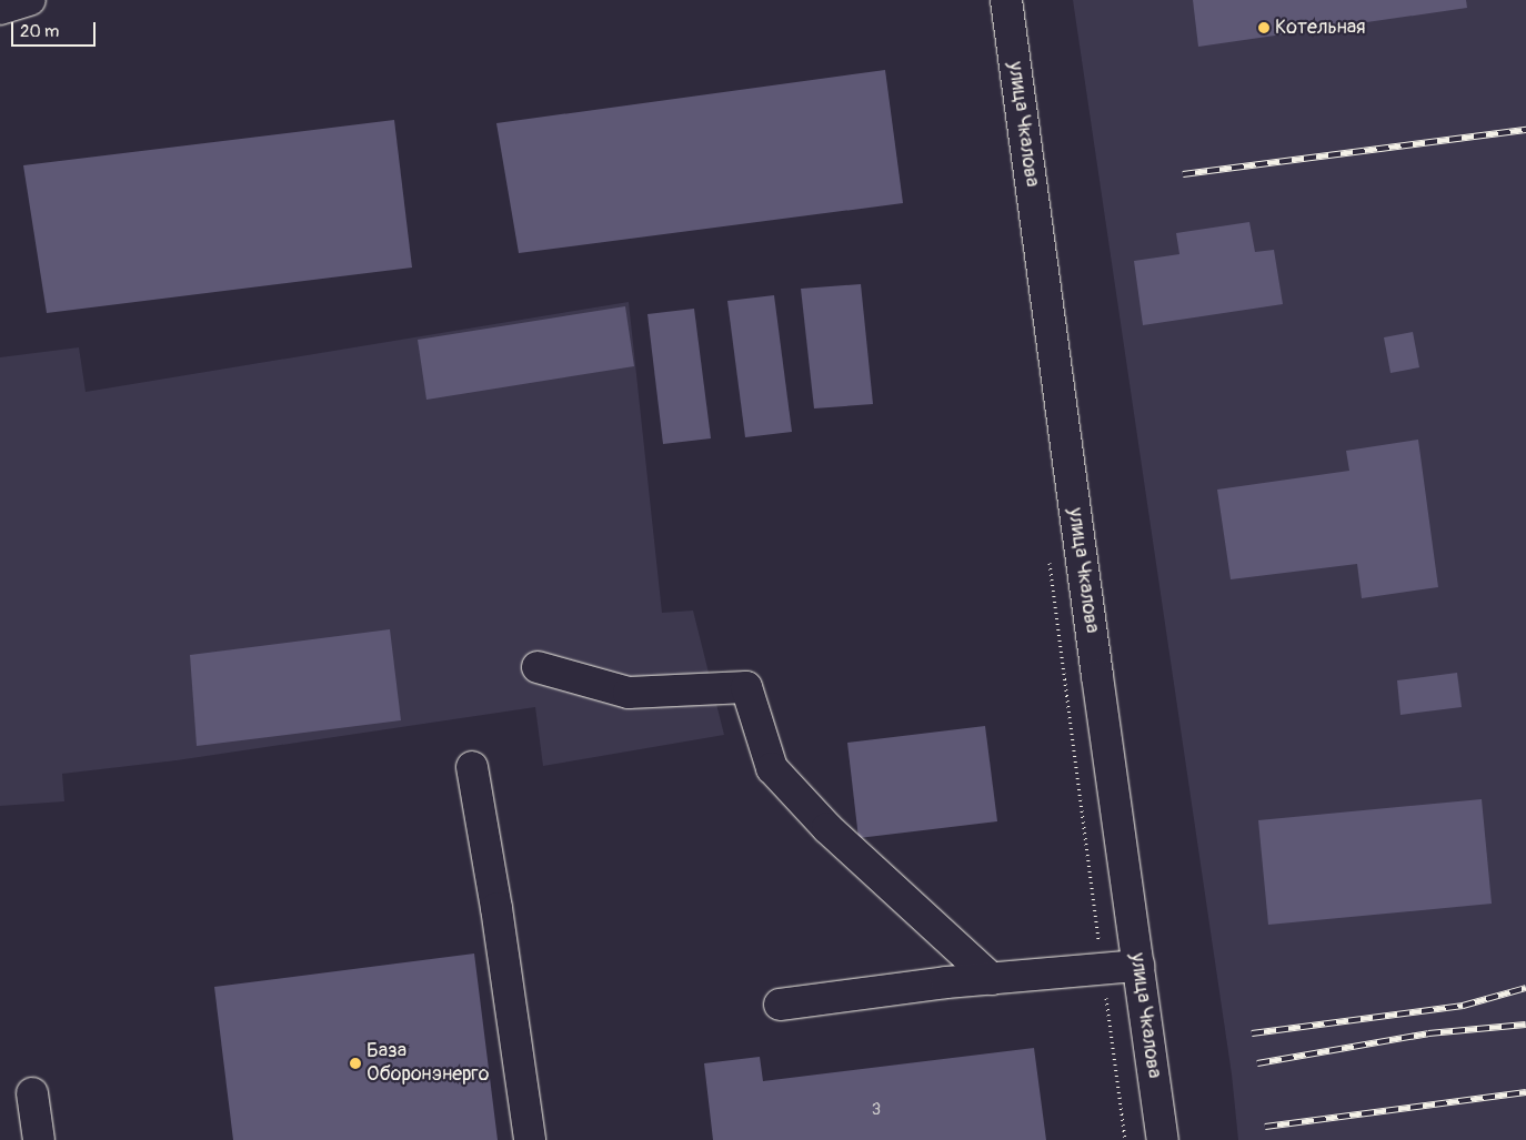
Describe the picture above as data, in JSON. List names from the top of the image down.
{
  "streets": {
    "street": ["улица Чкалова"]
  },
  "places": ["Котельная", "База Оборонэнерго"],
  "house_numbers": ["3"],
  "scale_bar": "20 m"
}
